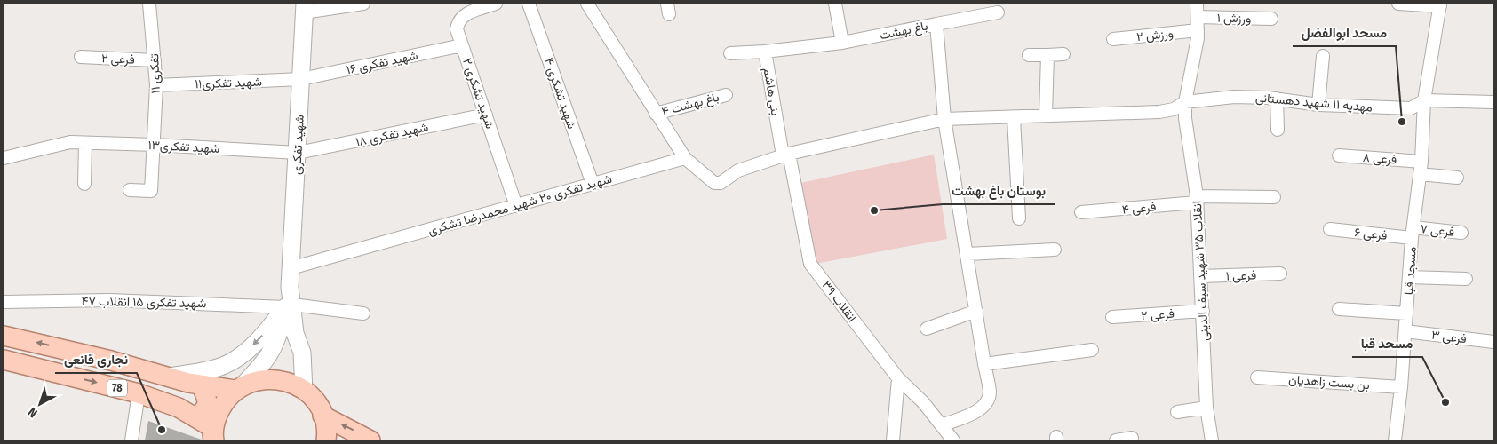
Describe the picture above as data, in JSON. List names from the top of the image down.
{
  "streets": {
    "main road": ["78"],
    "street": [
      "ورزش ۱",
      "باغ بهشت",
      "ورزش ۲",
      "فرعی ۲",
      "شهید تفکری ۱۶",
      "تفکری ۱۱",
      "شهید تفکری۱۱",
      "بنی هاشم",
      "شهید تشکری ۲",
      "شهید تشکری ۴",
      "مهدیه ۱۱ شهید دهستانی",
      "باغ بهشت ۴",
      "شهید تفکری ۱۸",
      "شهید تفکری",
      "شهید تفکری۱۳",
      "فرعی ۸",
      "شهید تفکری ۲۰ شهید محمدرضا تشکری",
      "فرعی ۴",
      "فرعی ۷",
      "فرعی ۶",
      "انقلاب ۳۵ شهید سیف الدینی",
      "مسجد قبا",
      "فرعی ۱",
      "انقلاب ۳۹",
      "شهید تفکری ۱۵ انقلاب ۴۷",
      "فرعی ۳",
      "بن بست زاهدیان"
    ]
  },
  "crossings": [
    ["ورزش ۱", "انقلاب ۳۵ شهید سیف الدینی"],
    ["باغ بهشت", "بنی هاشم"],
    ["باغ بهشت", "مهدیه ۱۱ شهید دهستانی"],
    ["باغ بهشت", "انقلاب ۳۹"],
    ["ورزش ۲", "انقلاب ۳۵ شهید سیف الدینی"],
    ["فرعی ۲", "تفکری ۱۱"],
    ["فرعی ۲", "انقلاب ۳۵ شهید سیف الدینی"],
    ["شهید تفکری ۱۶", "شهید تفکری۱۱"],
    ["شهید تفکری ۱۶", "شهید تشکری ۲"],
    ["شهید تفکری ۱۶", "شهید تفکری"],
    ["تفکری ۱۱", "شهید تفکری۱۱"],
    ["تفکری ۱۱", "شهید تفکری۱۳"],
    ["شهید تفکری۱۱", "شهید تفکری"],
    ["بنی هاشم", "مهدیه ۱۱ شهید دهستانی"],
    ["بنی هاشم", "انقلاب ۳۹"],
    ["شهید تشکری ۲", "شهید تفکری ۱۸"],
    ["شهید تشکری ۲", "شهید تفکری ۲۰ شهید محمدرضا تشکری"],
    ["شهید تشکری ۴", "شهید تفکری ۲۰ شهید محمدرضا تشکری"],
    ["مهدیه ۱۱ شهید دهستانی", "شهید تفکری ۲۰ شهید محمدرضا تشکری"],
    ["مهدیه ۱۱ شهید دهستانی", "انقلاب ۳۵ شهید سیف الدینی"],
    ["مهدیه ۱۱ شهید دهستانی", "مسجد قبا"],
    ["مهدیه ۱۱ شهید دهستانی", "انقلاب ۳۹"],
    ["شهید تفکری ۱۸", "شهید تفکری"],
    ["شهید تفکری ۱۸", "شهید تفکری۱۳"],
    ["شهید تفکری", "شهید تفکری۱۳"],
    ["شهید تفکری", "شهید تفکری ۲۰ شهید محمدرضا تشکری"],
    ["شهید تفکری", "شهید تفکری ۱۵ انقلاب ۴۷"],
    ["شهید تفکری", "78"],
    ["فرعی ۸", "مسجد قبا"],
    ["فرعی ۴", "انقلاب ۳۵ شهید سیف الدینی"],
    ["فرعی ۷", "فرعی ۶"],
    ["فرعی ۷", "مسجد قبا"],
    ["فرعی ۶", "مسجد قبا"],
    ["انقلاب ۳۵ شهید سیف الدینی", "فرعی ۱"],
    ["مسجد قبا", "فرعی ۳"],
    ["مسجد قبا", "بن بست زاهدیان"]
  ],
  "places": [
    "مسحد ابوالفضل",
    "بوستان باغ بهشت",
    "مسحد قبا",
    "نجاری قانعی"
  ],
  "north": "bottom left"
}
